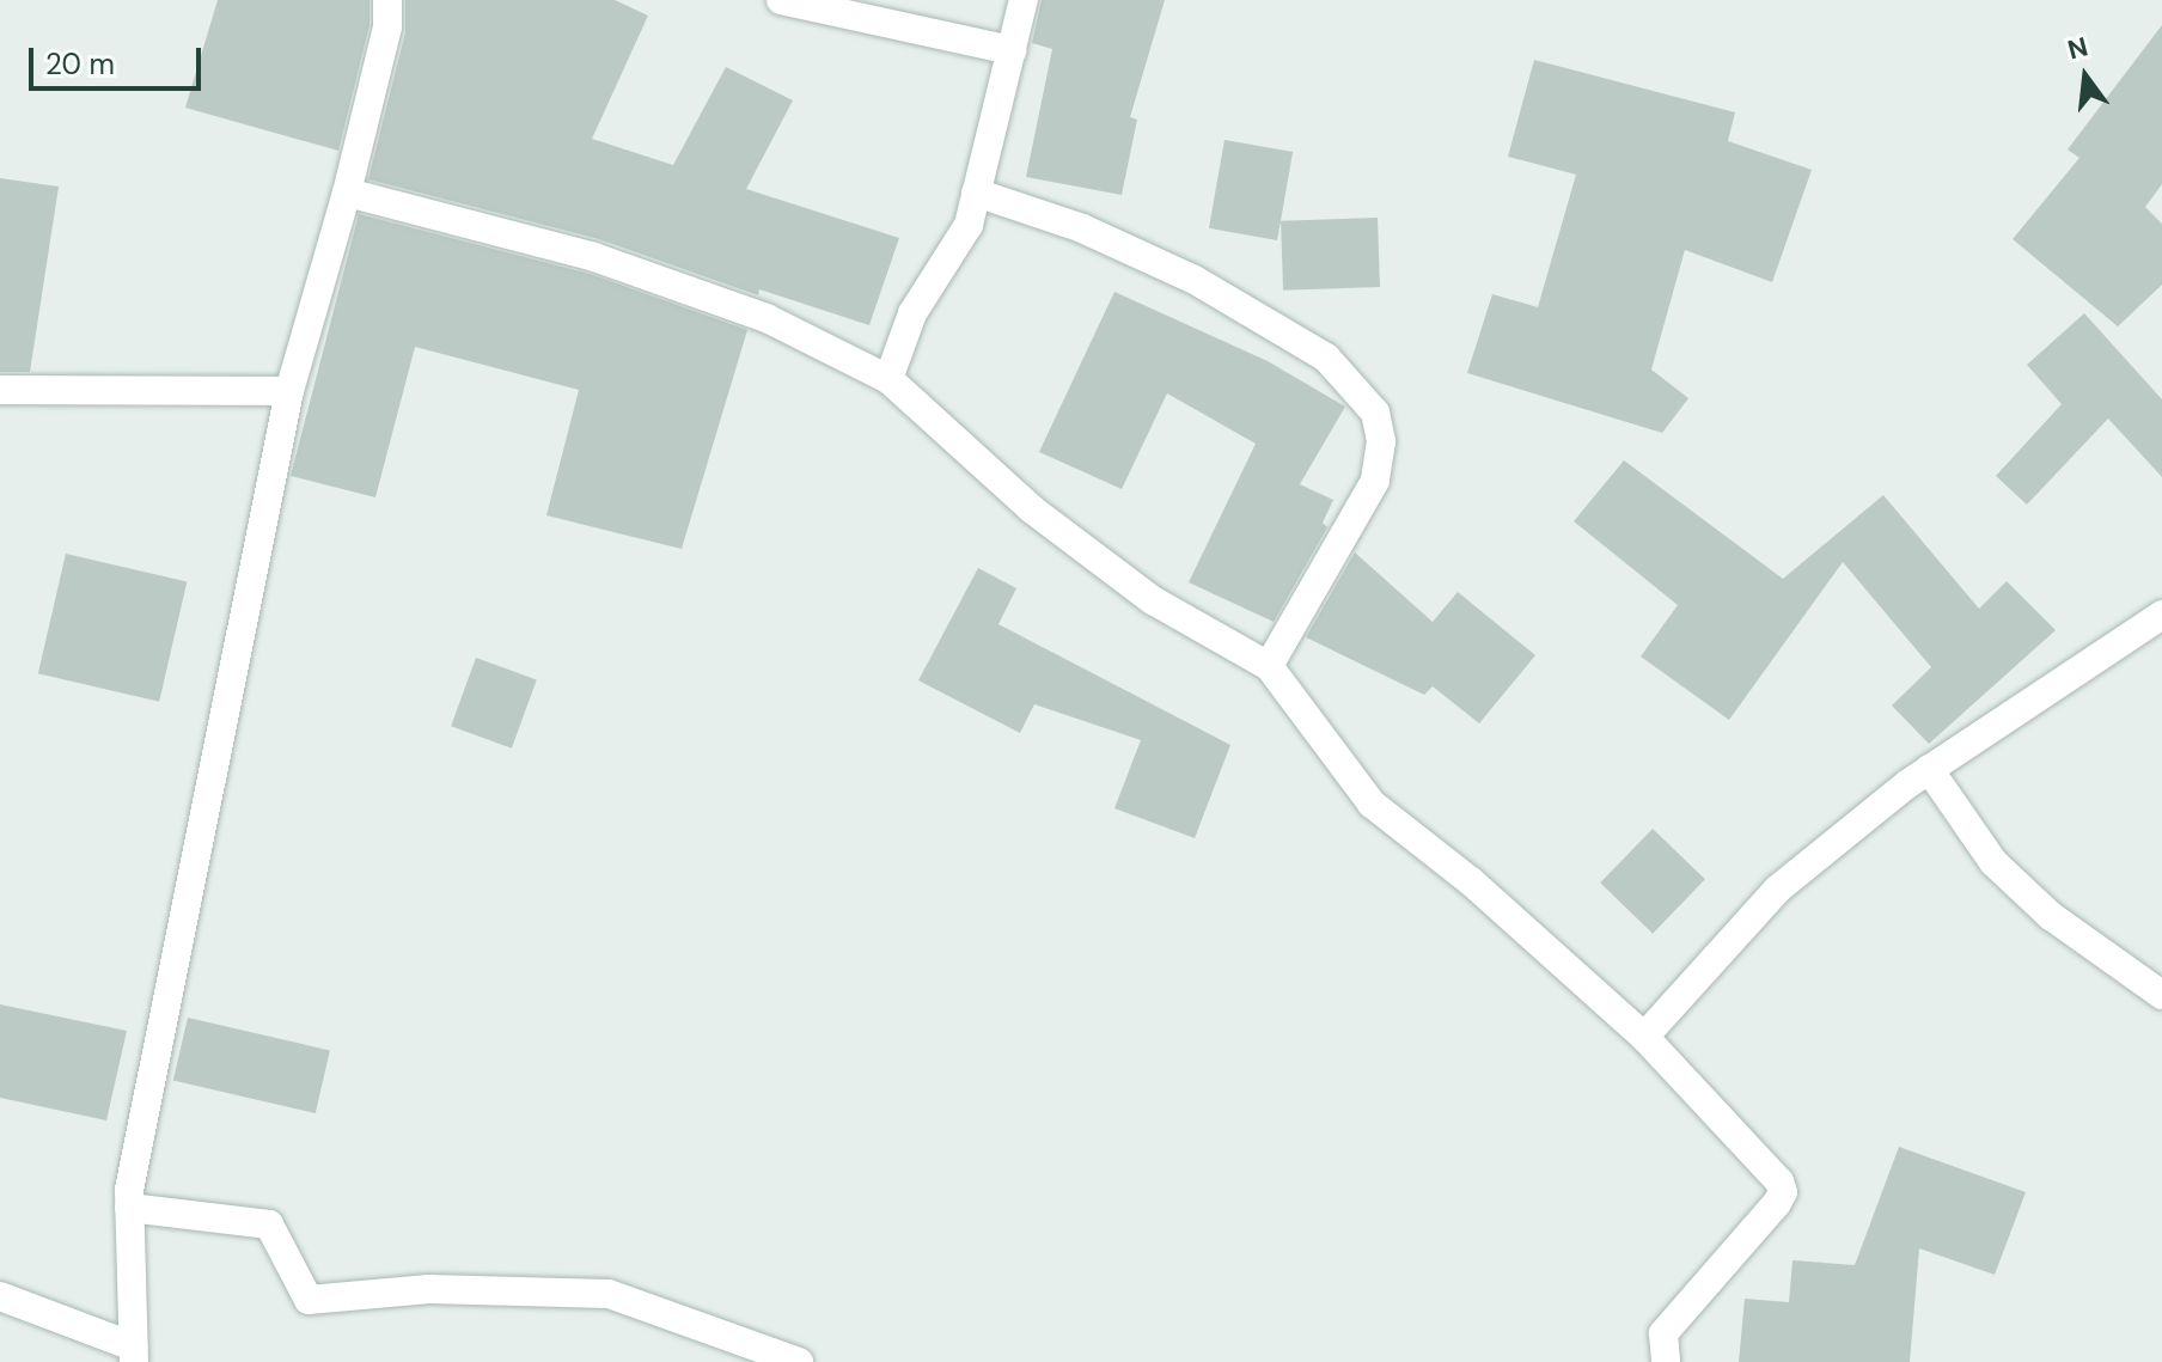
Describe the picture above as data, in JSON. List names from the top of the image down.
{
  "scale_bar": "20 m",
  "north": "top"
}
